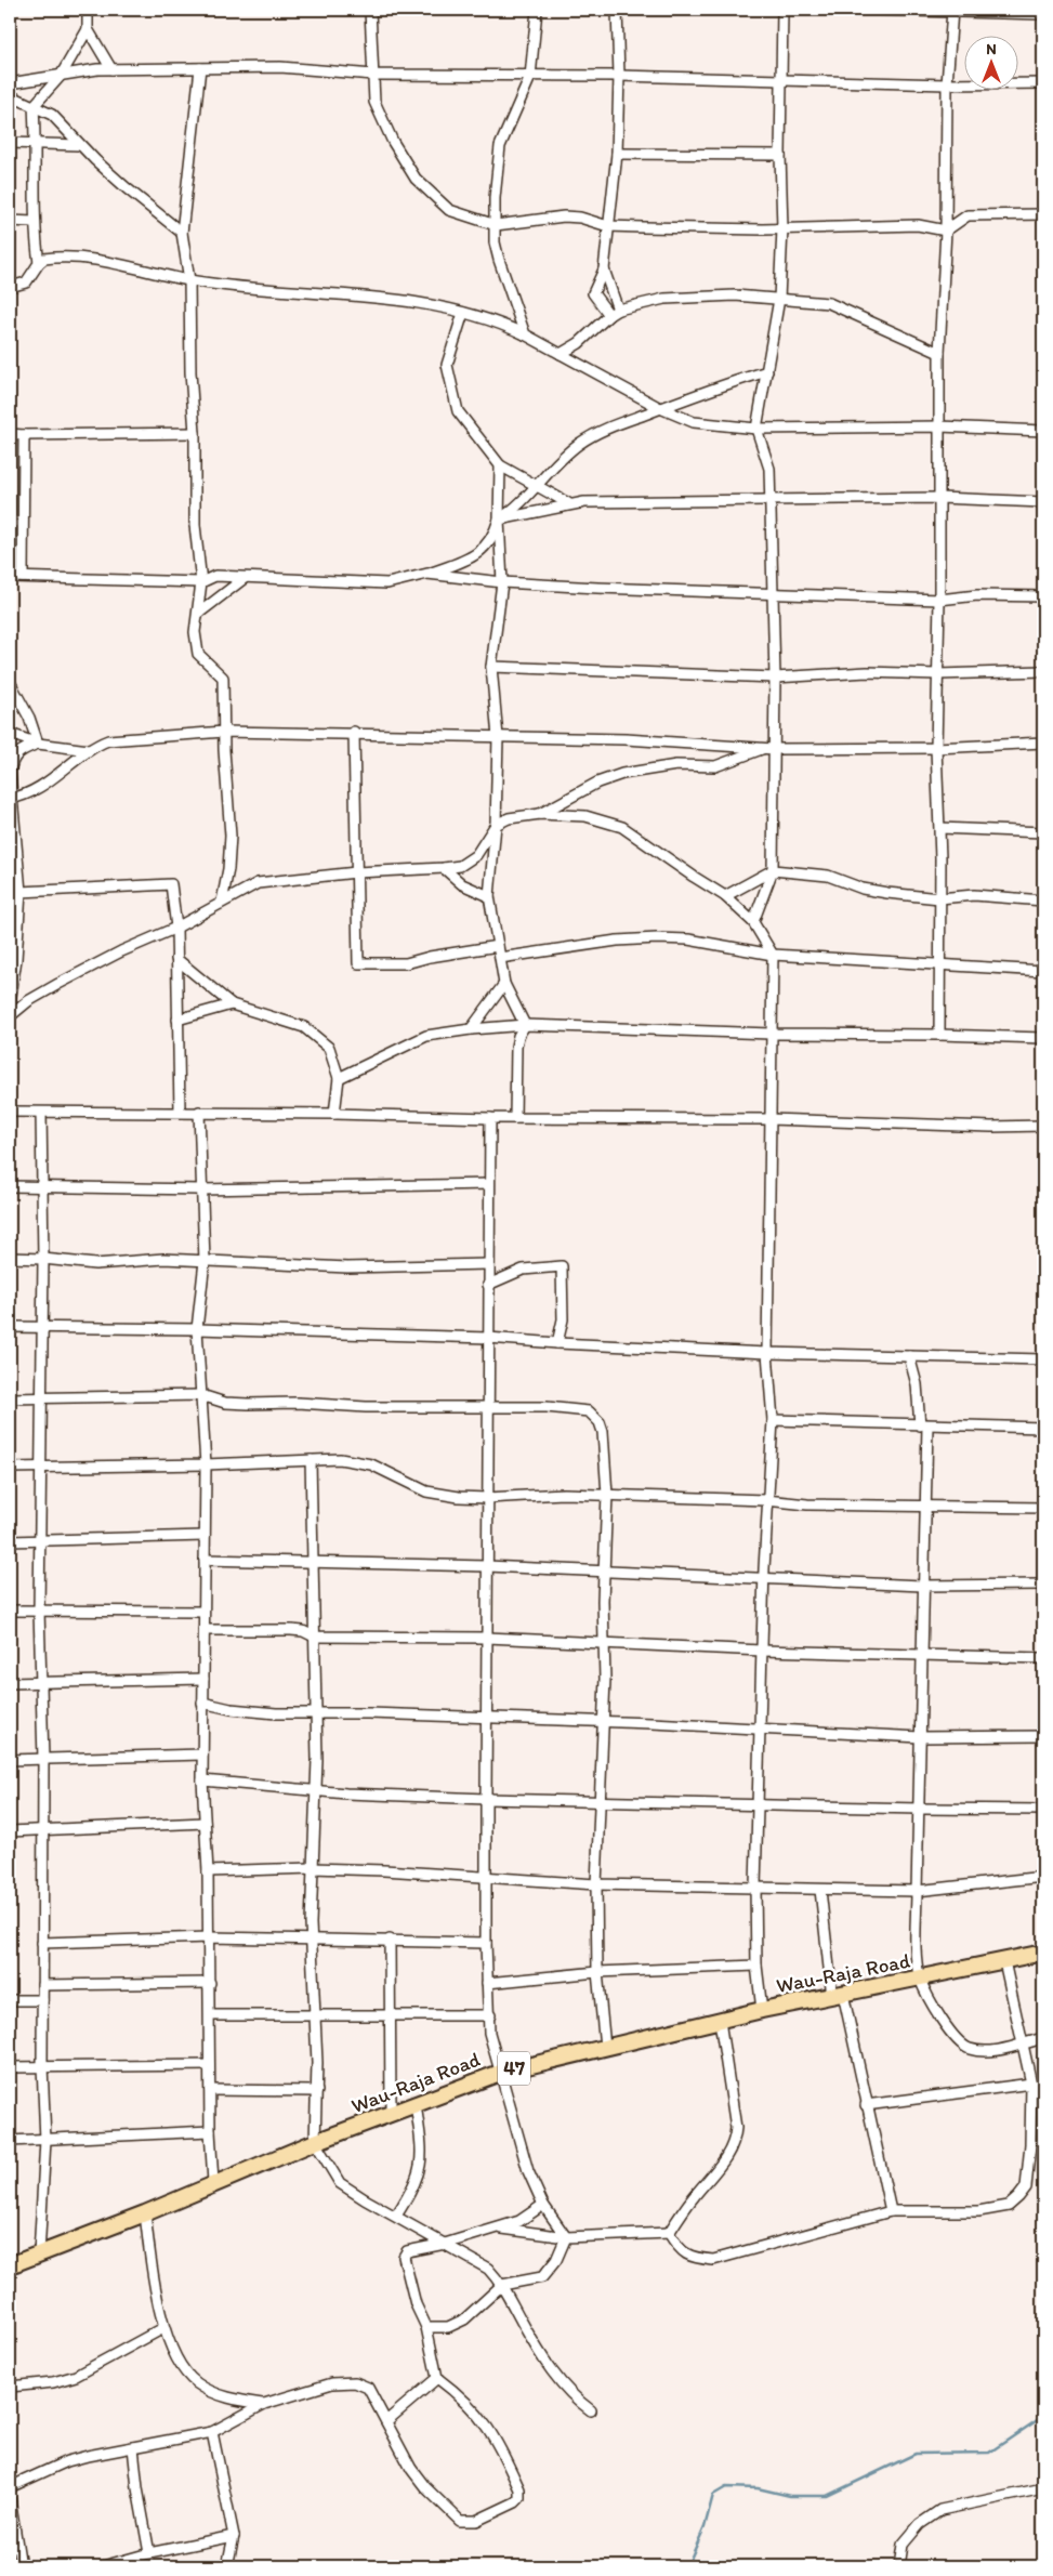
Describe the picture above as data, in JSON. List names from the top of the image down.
{
  "streets": {
    "main road": ["Wau-Raja Road", "47"]
  },
  "north": "top"
}
